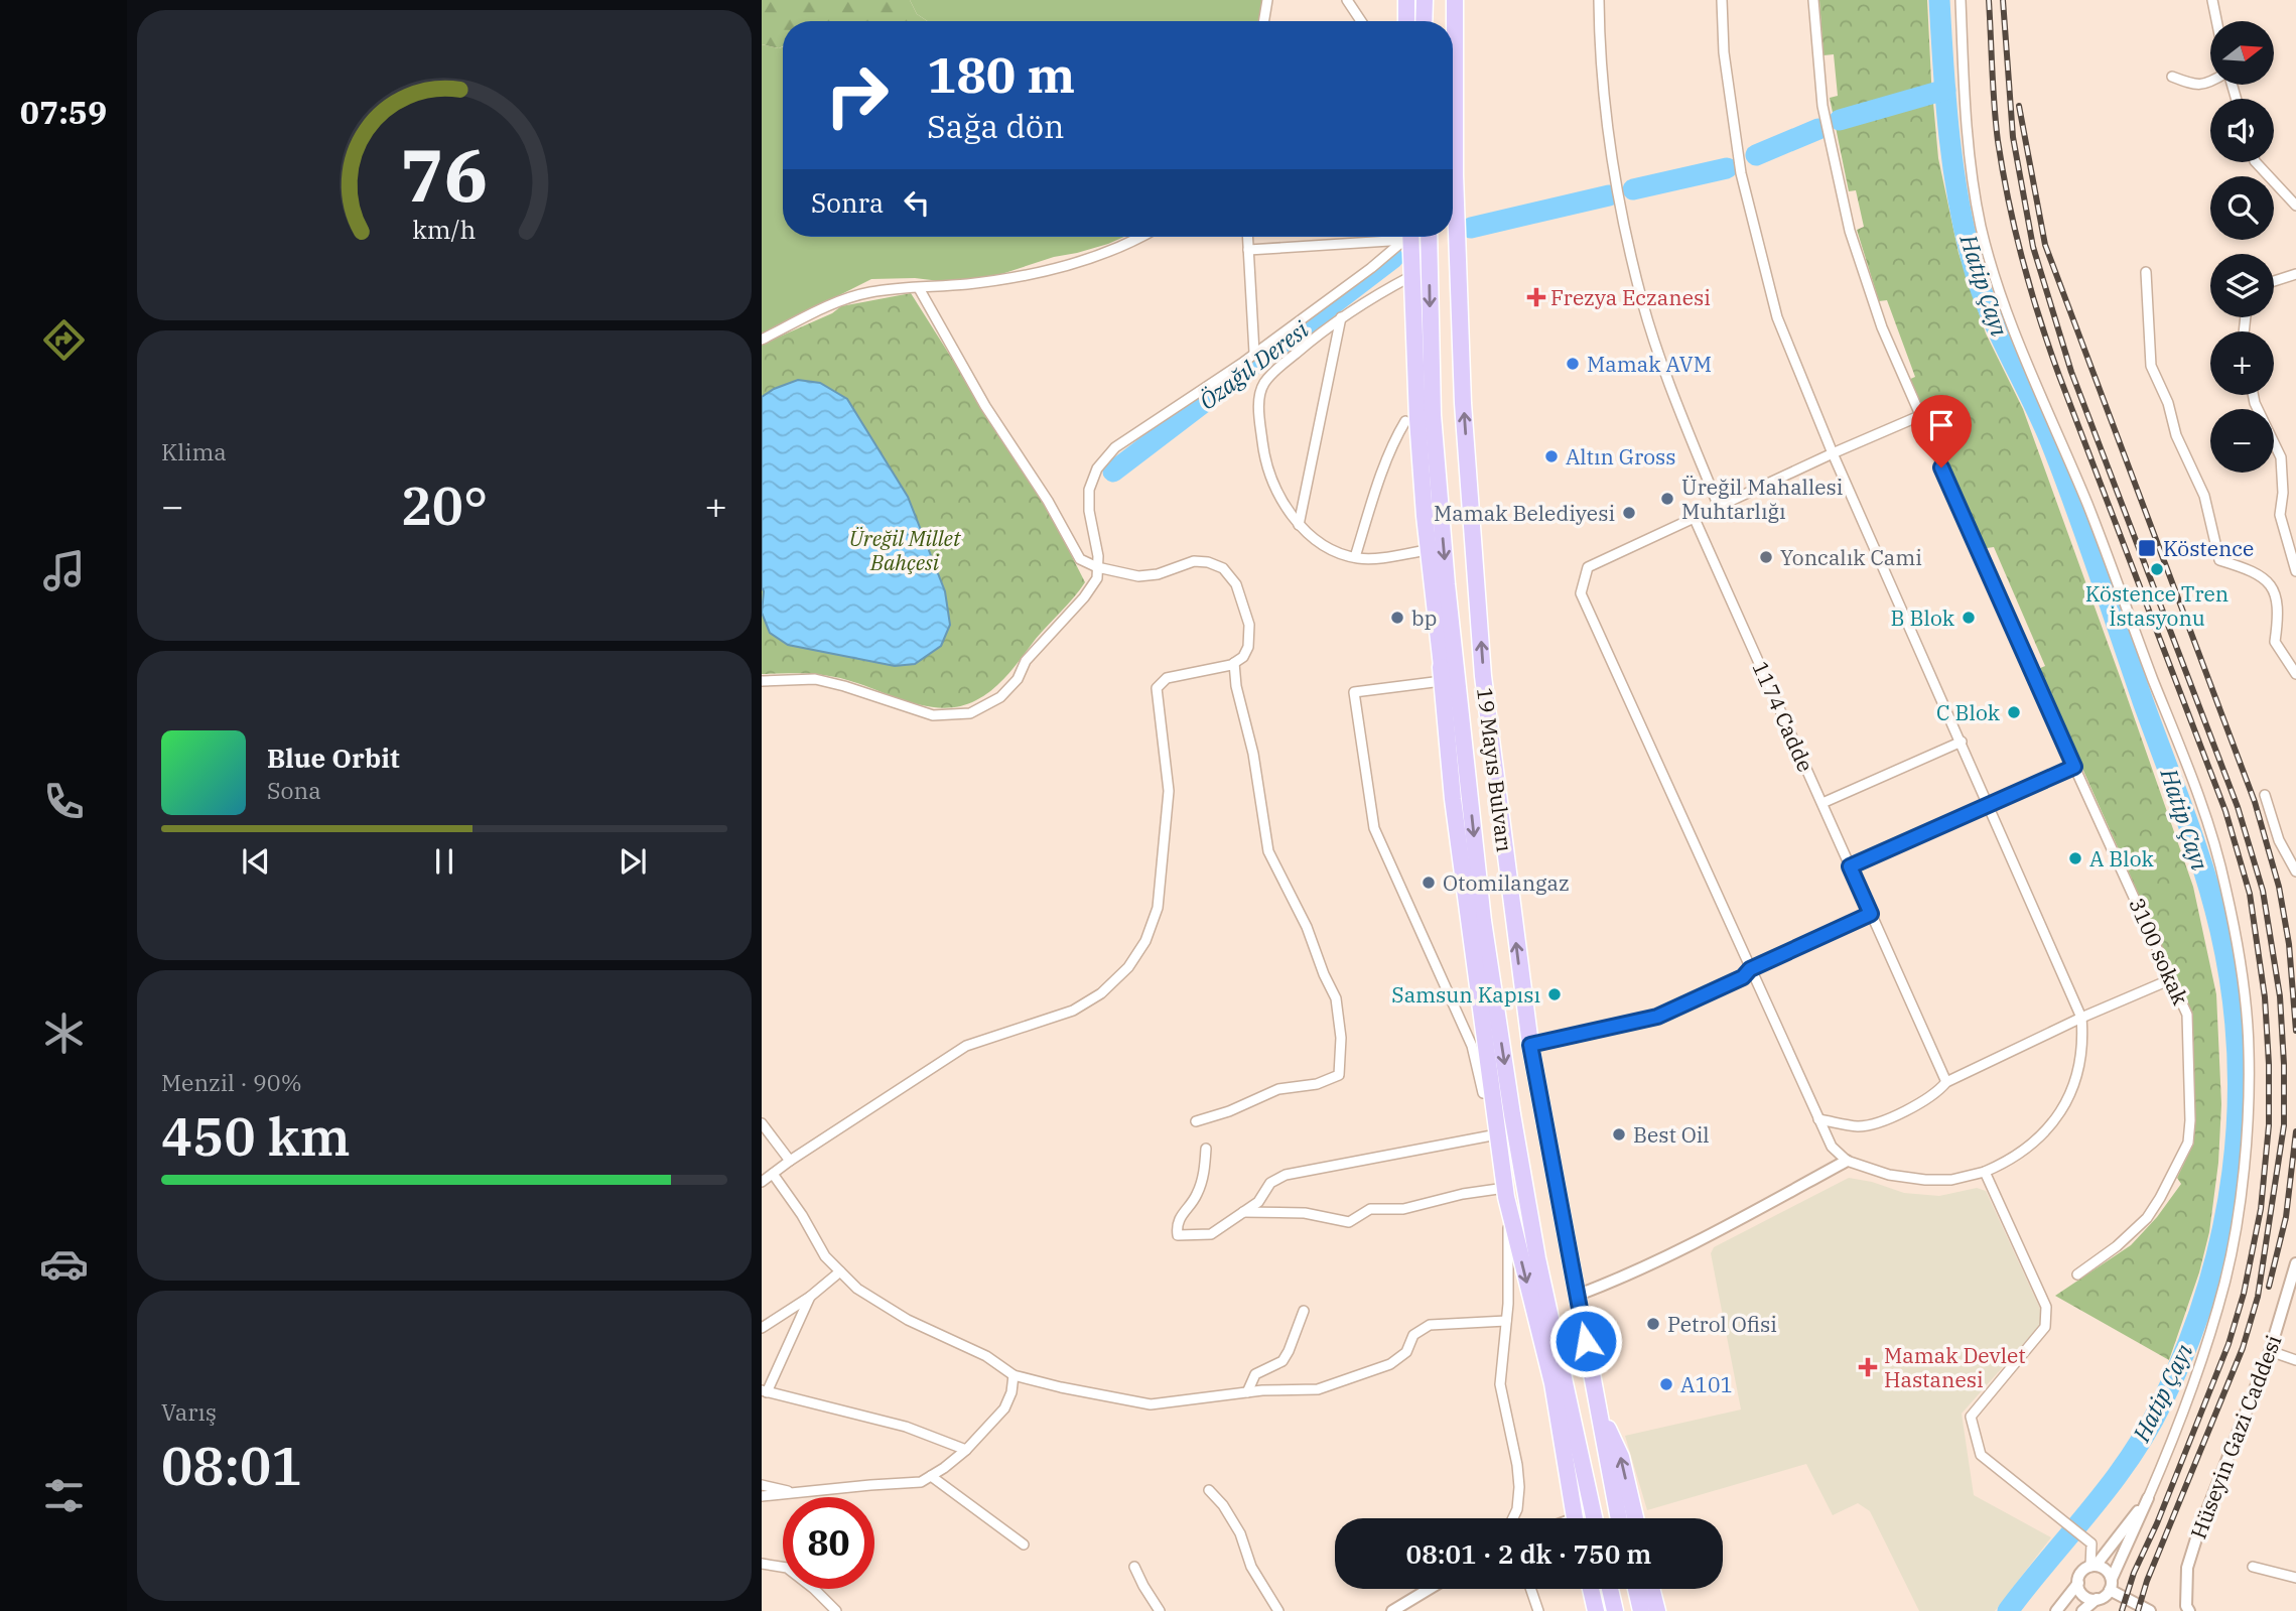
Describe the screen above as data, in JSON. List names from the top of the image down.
{
  "streets": {
    "highway": ["19 Mayıs Bulvarı"],
    "street": ["1174 Cadde", "3100 sokak", "Hüseyin Gazi Caddesi"]
  },
  "water": ["Hatip Çayı", "Özağıl Deresi"],
  "parks": ["Üreğil Millet Bahçesi"],
  "places": {
    "health": ["Frezya Eczanesi", "Mamak Devlet Hastanesi"],
    "other": [
      "Mamak AVM",
      "Altın Gross",
      "Üreğil Mahallesi Muhtarlığı",
      "Mamak Belediyesi",
      "Yoncalık Cami",
      "Köstence Tren İstasyonu",
      "bp",
      "B Blok",
      "C Blok",
      "A Blok",
      "Otomilangaz",
      "Samsun Kapısı",
      "Best Oil",
      "Petrol Ofisi",
      "A101"
    ],
    "transit": ["Köstence"]
  },
  "north": "right",
  "page": {
    "tabs": "07:59",
    "map_buttons": ["+", "−"],
    "turn": ["180 m", "Sağa dön"],
    "then": "Sonra",
    "tile": [
      "Klima",
      ["Menzil · 90%", "450 km"],
      ["Varış", "08:01"]
    ],
    "heat": ["−", "20°", "+"],
    "song": ["Blue Orbit", "Sona"],
    "limit": "80",
    "trip": "08:01 · 2 dk · 750 m",
    "gauge": ["76", "km/h"]
  }
}
